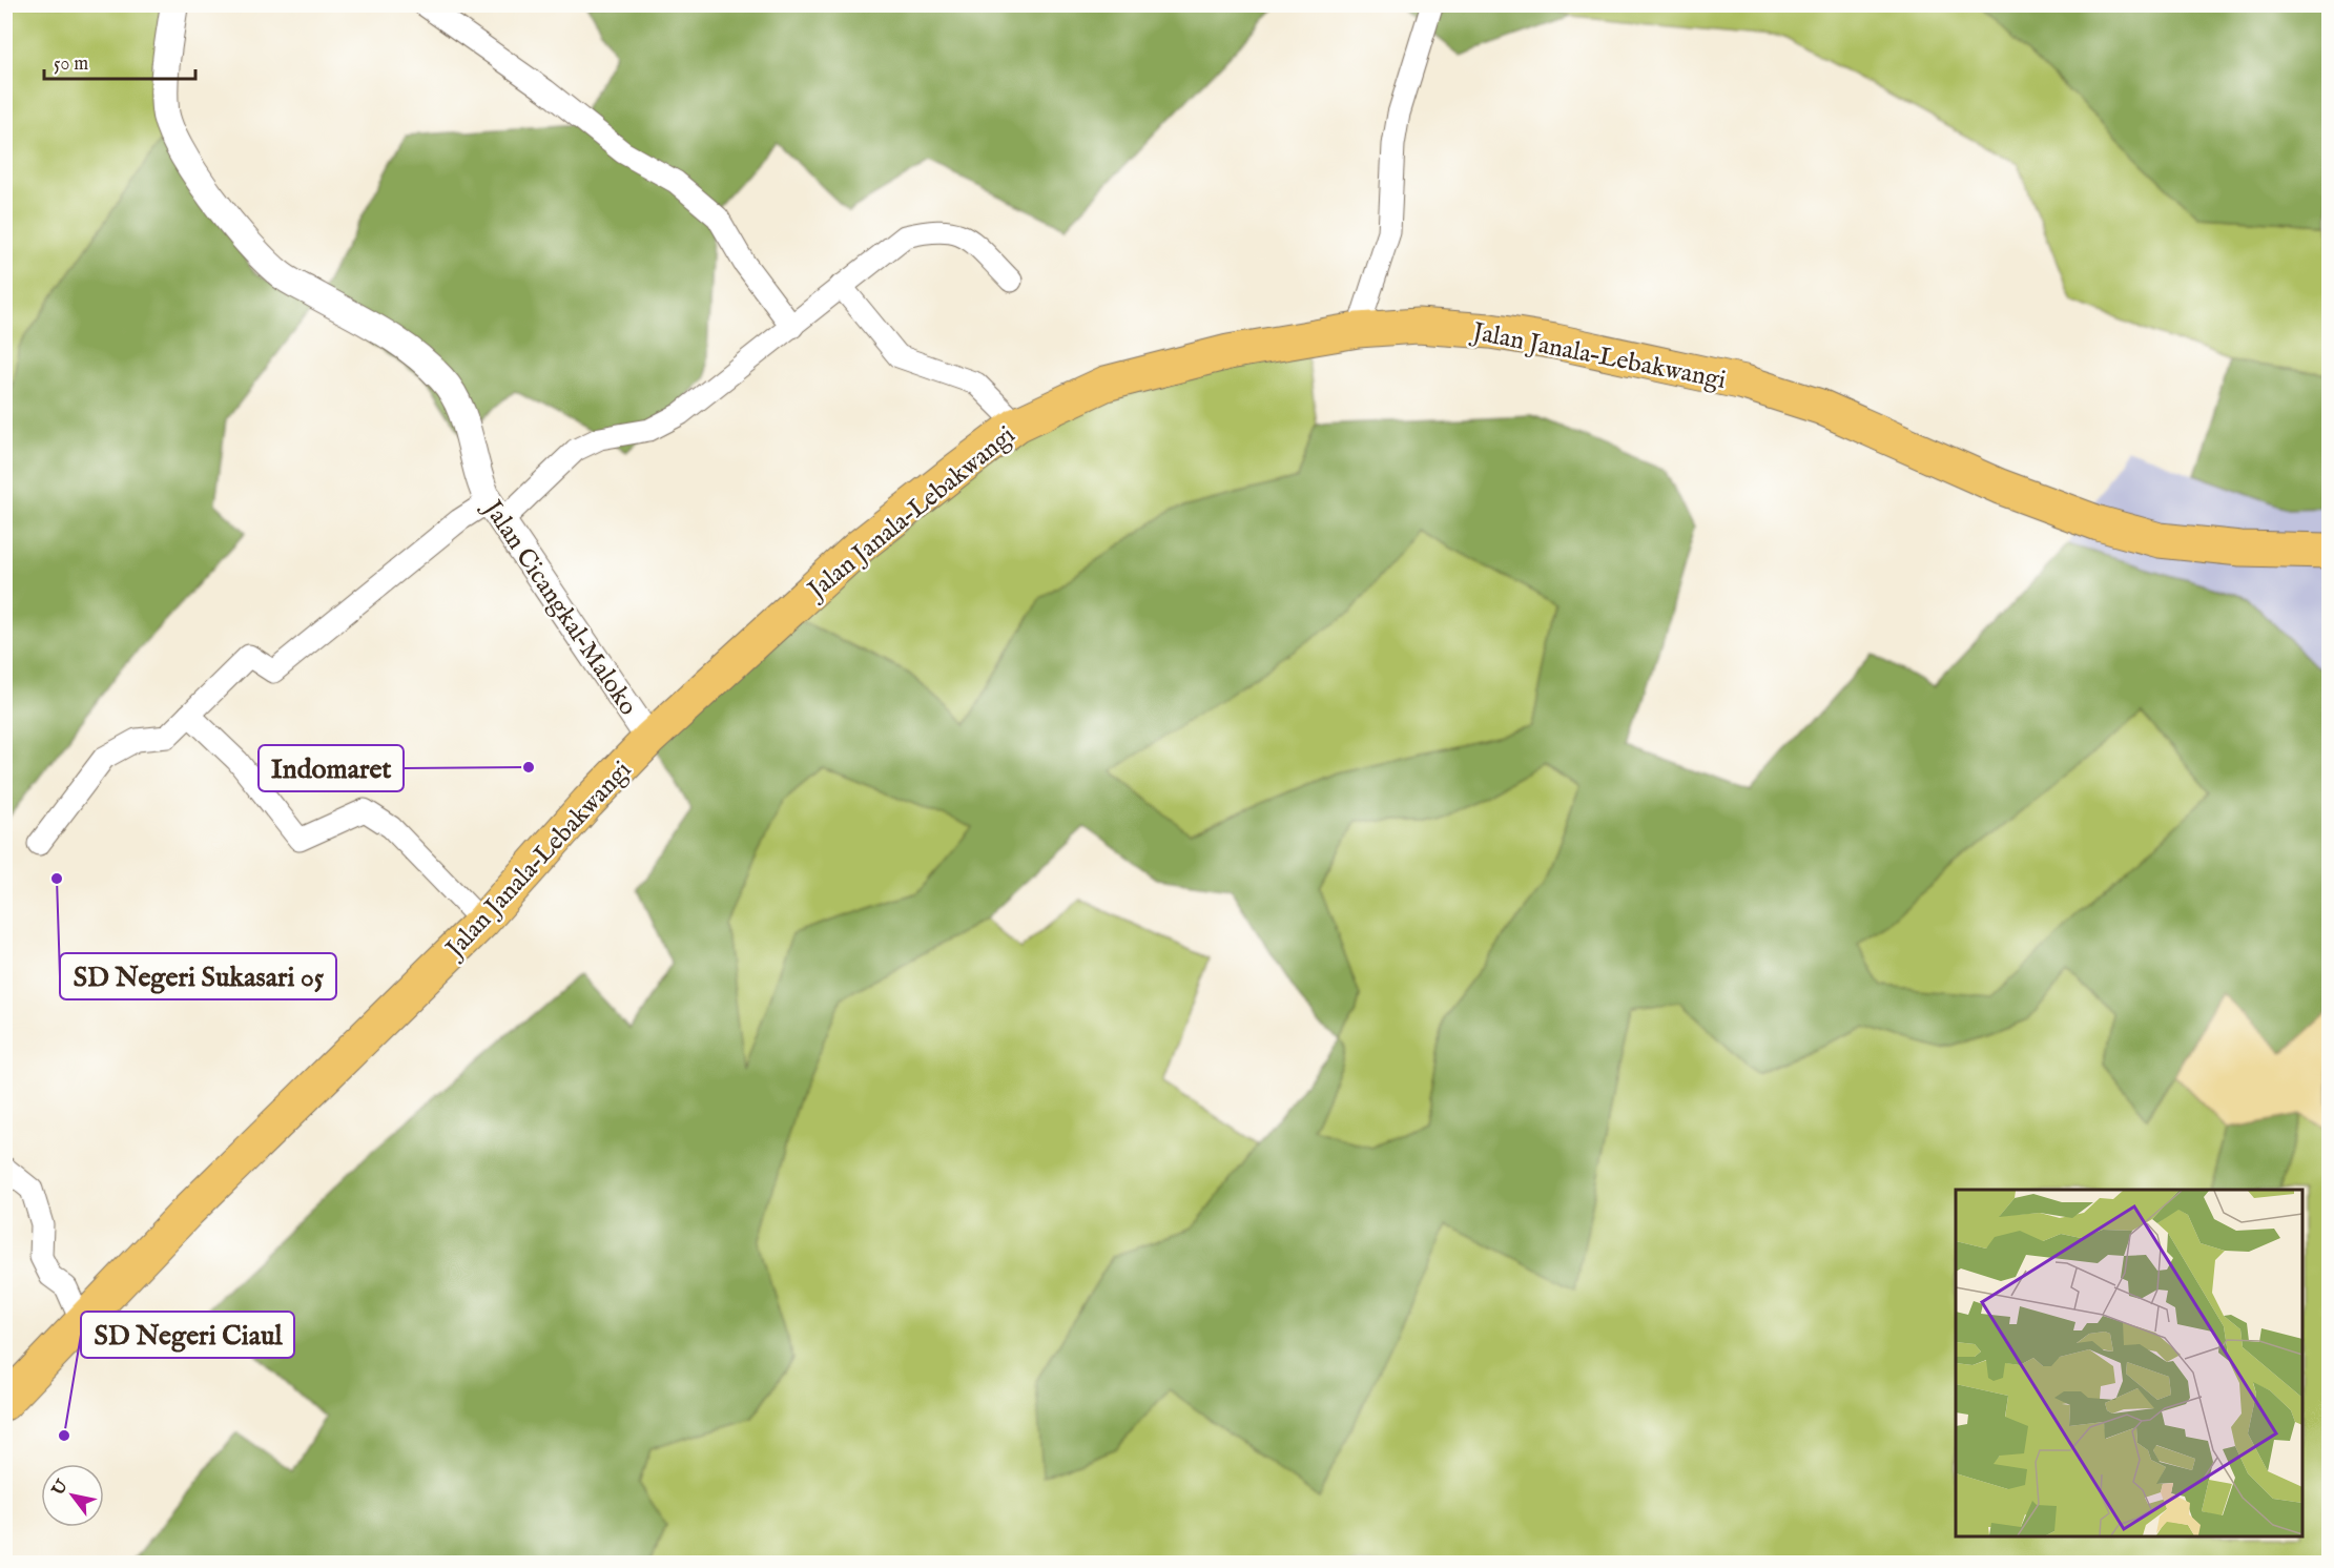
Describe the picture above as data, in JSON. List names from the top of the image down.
{
  "streets": {
    "main road": ["Jalan Janala–Lebakwangi"],
    "street": ["Jalan Cicangkal–Maloko"]
  },
  "crossings": [
    ["Jalan Janala–Lebakwangi", "Jalan Cicangkal–Maloko"]
  ],
  "places": ["Indomaret", "SD Negeri Sukasari 05", "SD Negeri Ciaul"],
  "scale_bar": "50 m",
  "north": "top left"
}
